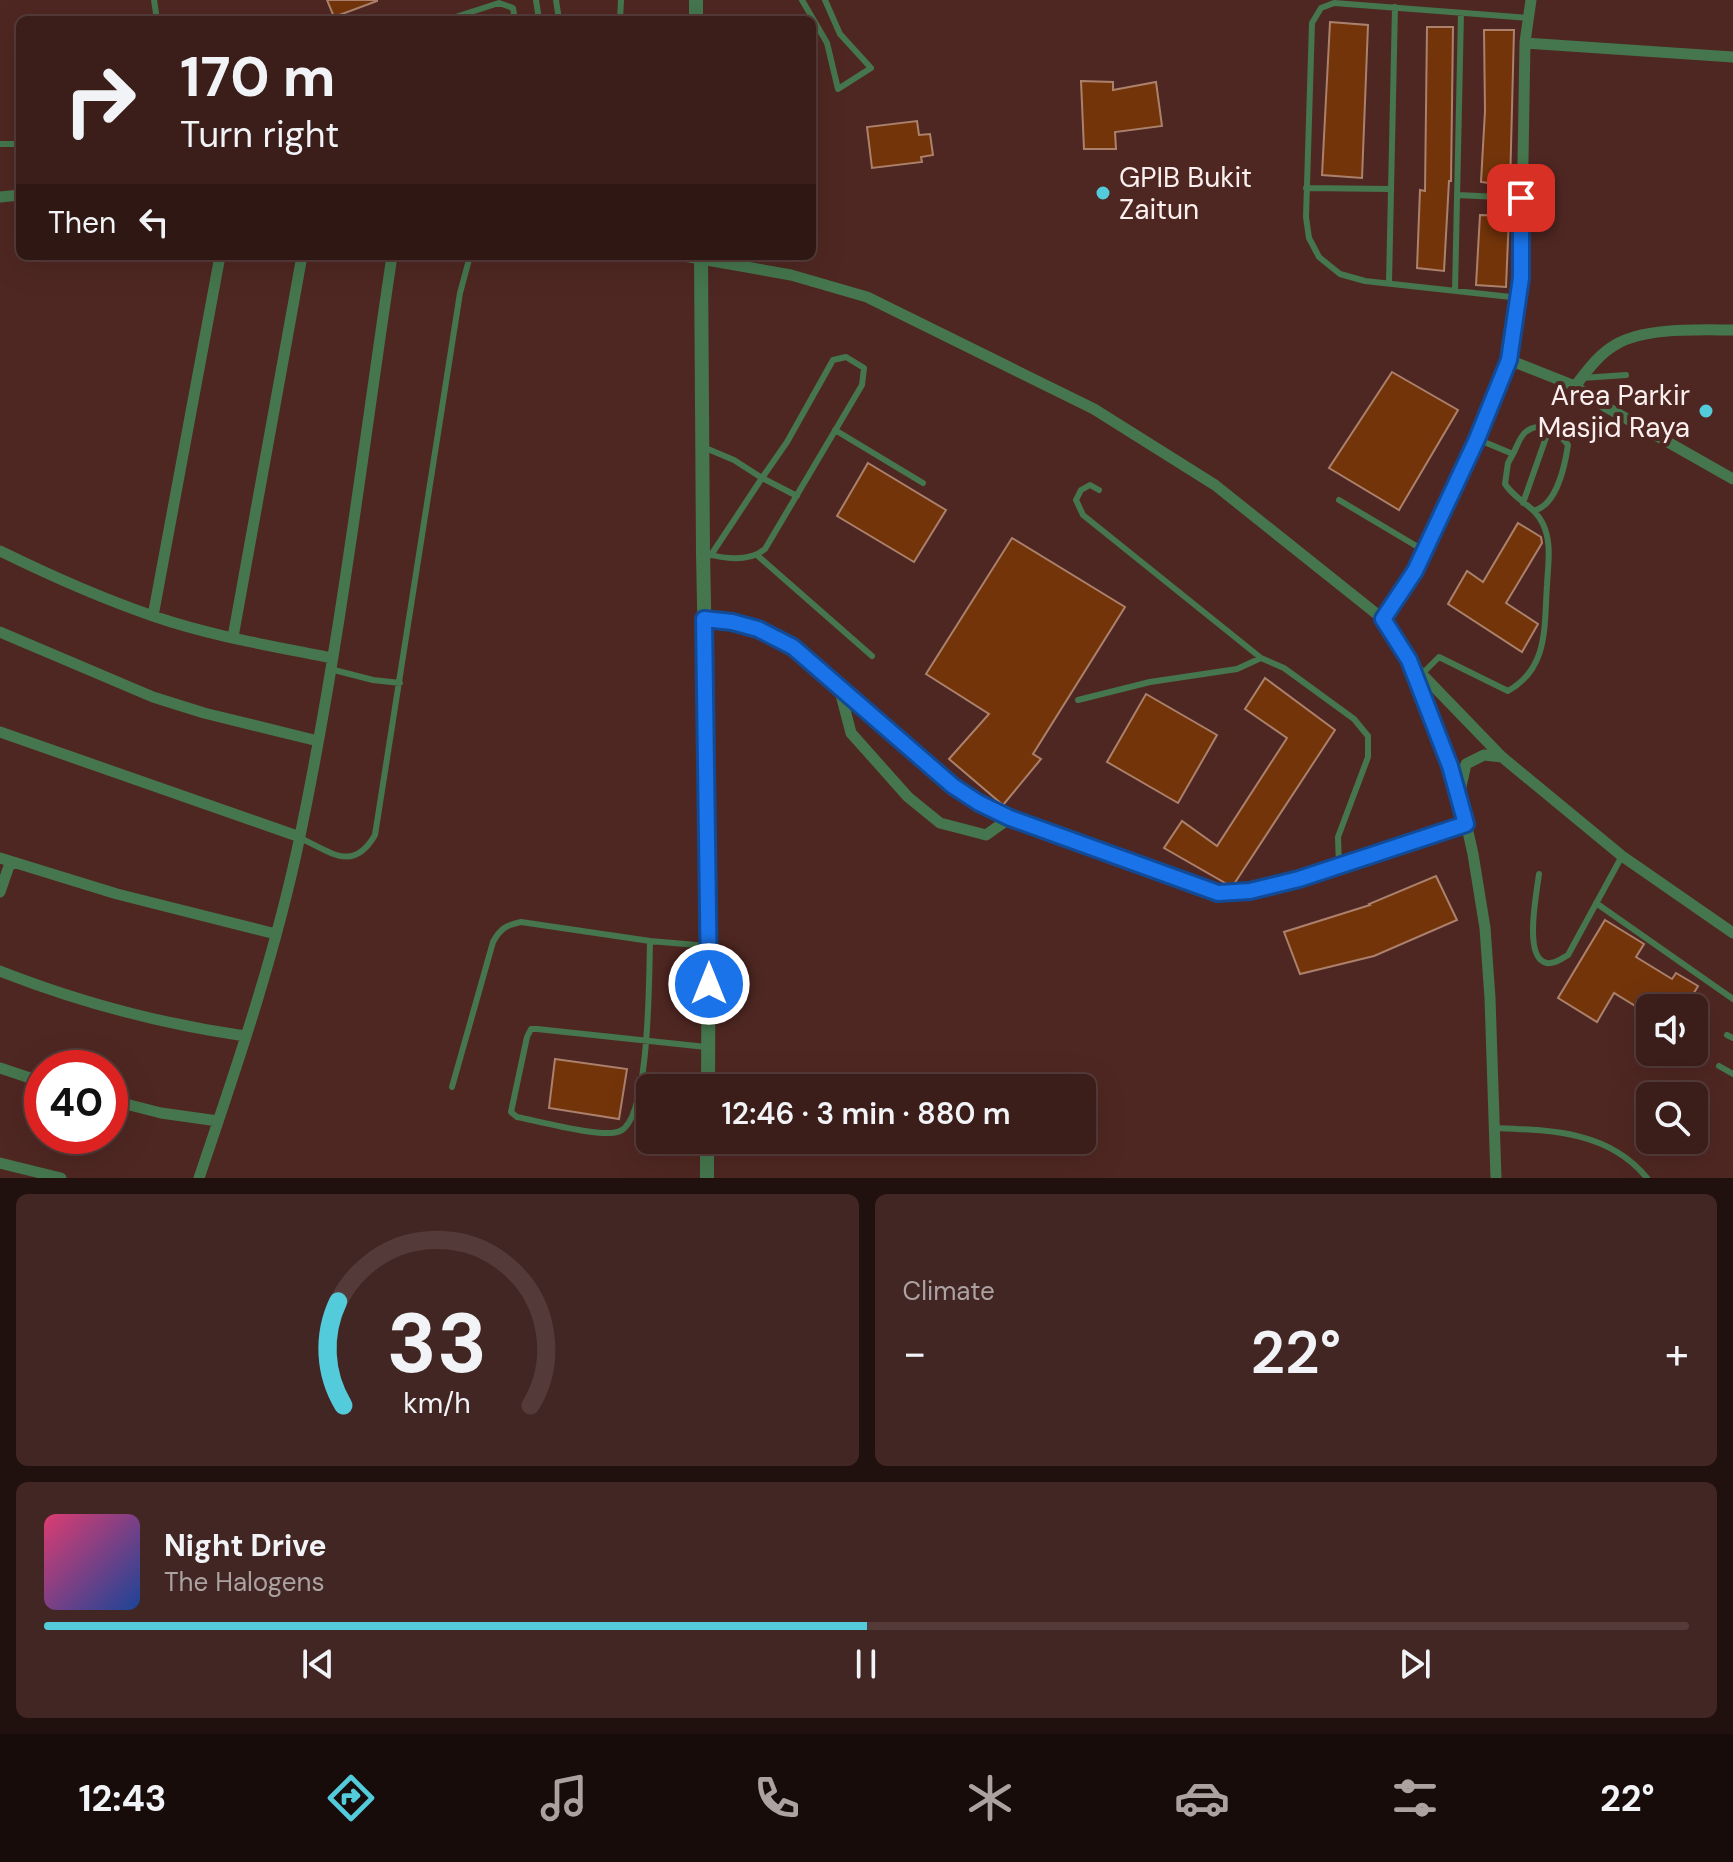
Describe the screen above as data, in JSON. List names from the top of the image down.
{
  "places": ["GPIB Bukit Zaitun", "Area Parkir Masjid Raya"],
  "page": {
    "turn": ["170 m", "Turn right"],
    "then": "Then",
    "limit": "40",
    "trip": "12:46 · 3 min · 880 m",
    "tile": "Climate",
    "heat": ["−", "22°", "+"],
    "song": ["Night Drive", "The Halogens"],
    "tabs": ["12:43", "22°"],
    "gauge": ["33", "km/h"]
  }
}
